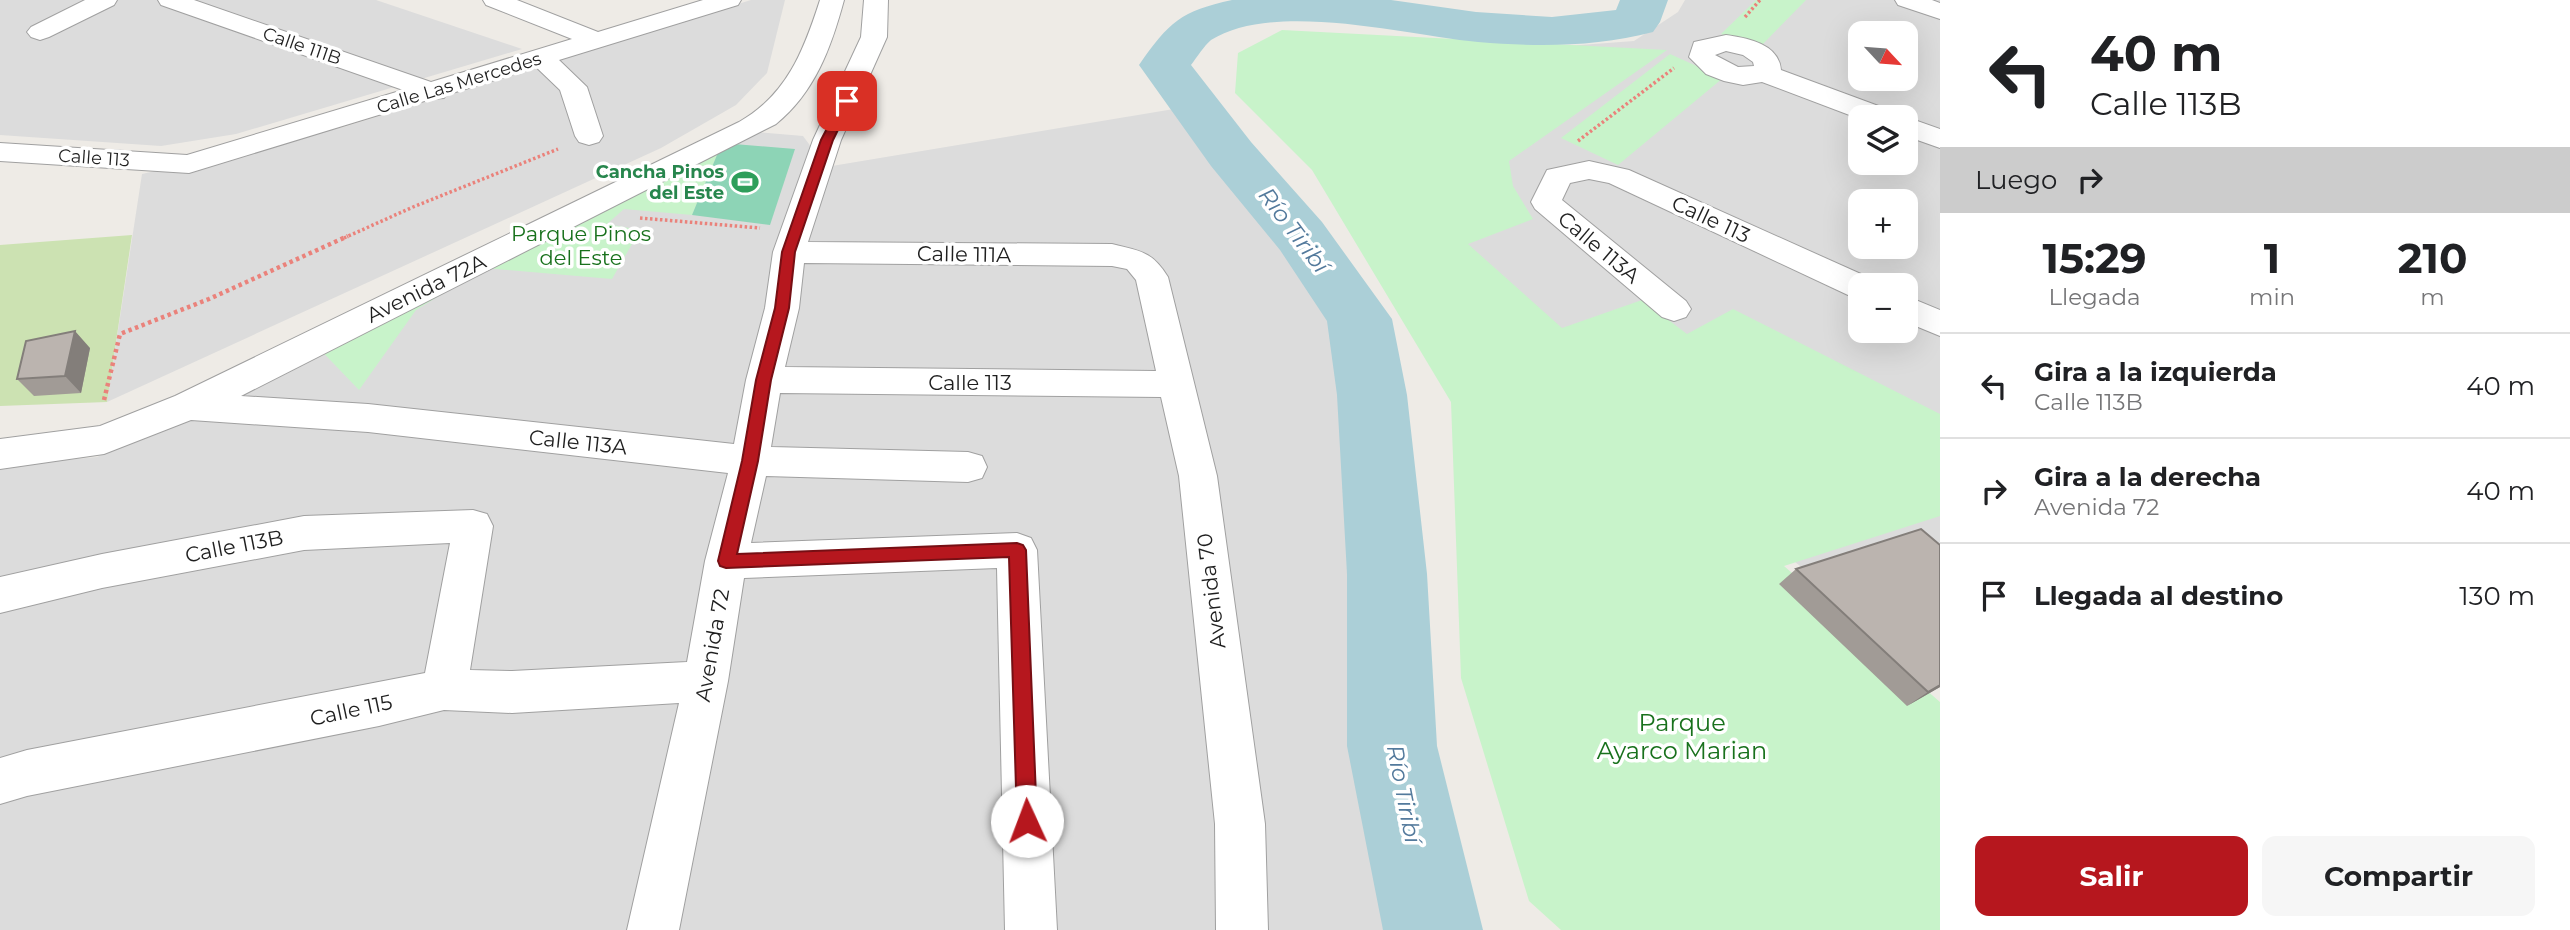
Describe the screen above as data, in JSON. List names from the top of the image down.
{
  "streets": {
    "street": [
      "Calle 111B",
      "Calle Las Mercedes",
      "Calle 113",
      "Calle 113A",
      "Calle 111A",
      "Avenida 72A",
      "Calle 113B",
      "Avenida 70",
      "Avenida 72",
      "Calle 115"
    ]
  },
  "crossings": [
    ["Calle 111B", "Calle Las Mercedes"],
    ["Calle Las Mercedes", "Calle 113"],
    ["Calle 113", "Calle 113A"],
    ["Calle 113", "Avenida 70"],
    ["Calle 113", "Avenida 72"],
    ["Calle 113A", "Avenida 72A"],
    ["Calle 113A", "Avenida 72"],
    ["Calle 111A", "Avenida 70"],
    ["Calle 111A", "Avenida 72"],
    ["Calle 113B", "Calle 115"],
    ["Avenida 72", "Calle 115"]
  ],
  "water": ["Río Tiribí"],
  "parks": ["Parque Pinos del Este", "Parque Ayarco Marian"],
  "places": {
    "sports": ["Cancha Pinos del Este"]
  },
  "north": "bottom right",
  "page": {
    "turn": ["40 m", "Calle 113B"],
    "map_buttons": ["+", "−"],
    "then": "Luego",
    "eta": [
      "15:29",
      "Llegada",
      "1",
      "min",
      "210",
      "m"
    ],
    "list": [
      {
        "name": "Gira a la izquierda",
        "note": "Calle 113B",
        "value": "40 m"
      },
      {
        "name": "Gira a la derecha",
        "note": "Avenida 72",
        "value": "40 m"
      },
      {
        "name": "Llegada al destino",
        "value": "130 m"
      }
    ],
    "buttons": ["Salir", "Compartir"]
  }
}
